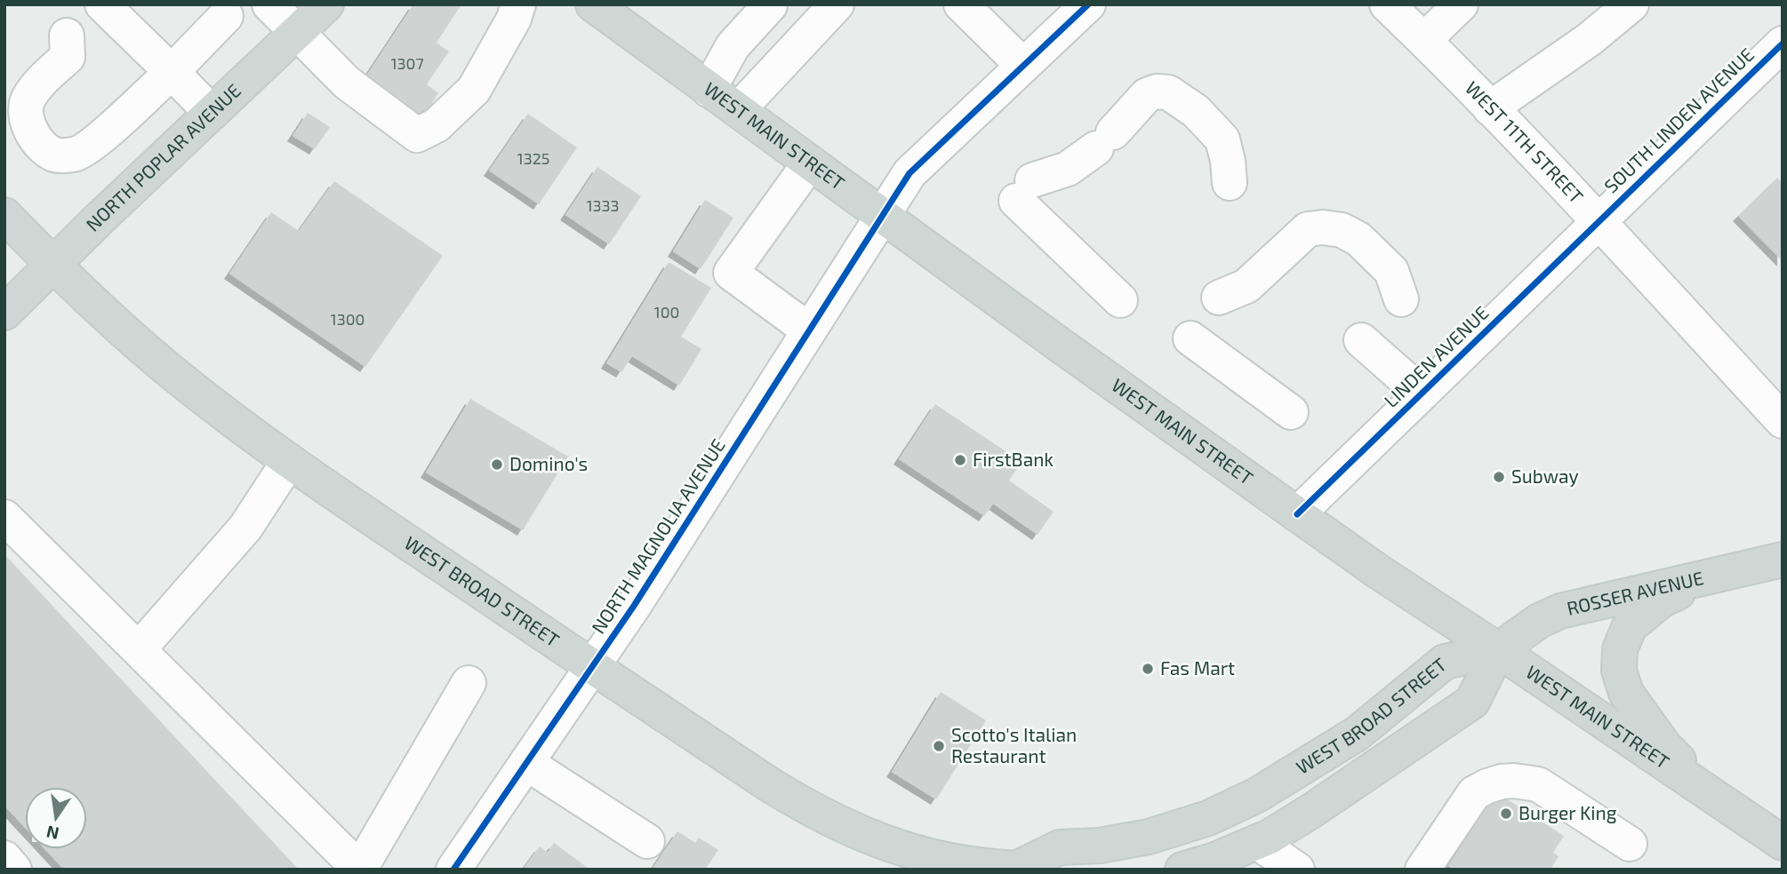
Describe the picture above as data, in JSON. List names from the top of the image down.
{
  "streets": {
    "main road": [
      "WEST MAIN STREET",
      "NORTH POPLAR AVENUE",
      "WEST BROAD STREET",
      "ROSSER AVENUE"
    ],
    "street": [
      "SOUTH LINDEN AVENUE",
      "WEST 11TH STREET",
      "LINDEN AVENUE",
      "NORTH MAGNOLIA AVENUE"
    ]
  },
  "crossings": [
    ["SOUTH LINDEN AVENUE", "WEST 11TH STREET"],
    ["SOUTH LINDEN AVENUE", "LINDEN AVENUE"],
    ["WEST MAIN STREET", "LINDEN AVENUE"],
    ["WEST MAIN STREET", "NORTH MAGNOLIA AVENUE"],
    ["WEST MAIN STREET", "WEST BROAD STREET"],
    ["WEST MAIN STREET", "ROSSER AVENUE"],
    ["WEST 11TH STREET", "LINDEN AVENUE"],
    ["NORTH POPLAR AVENUE", "WEST BROAD STREET"],
    ["NORTH MAGNOLIA AVENUE", "WEST BROAD STREET"],
    ["WEST BROAD STREET", "ROSSER AVENUE"]
  ],
  "places": [
    "FirstBank",
    "Domino's",
    "Subway",
    "Fas Mart",
    "Scotto's Italian Restaurant",
    "Burger King"
  ],
  "house_numbers": [
    "1307",
    "1325",
    "1333",
    "100",
    "1300"
  ],
  "north": "bottom"
}
